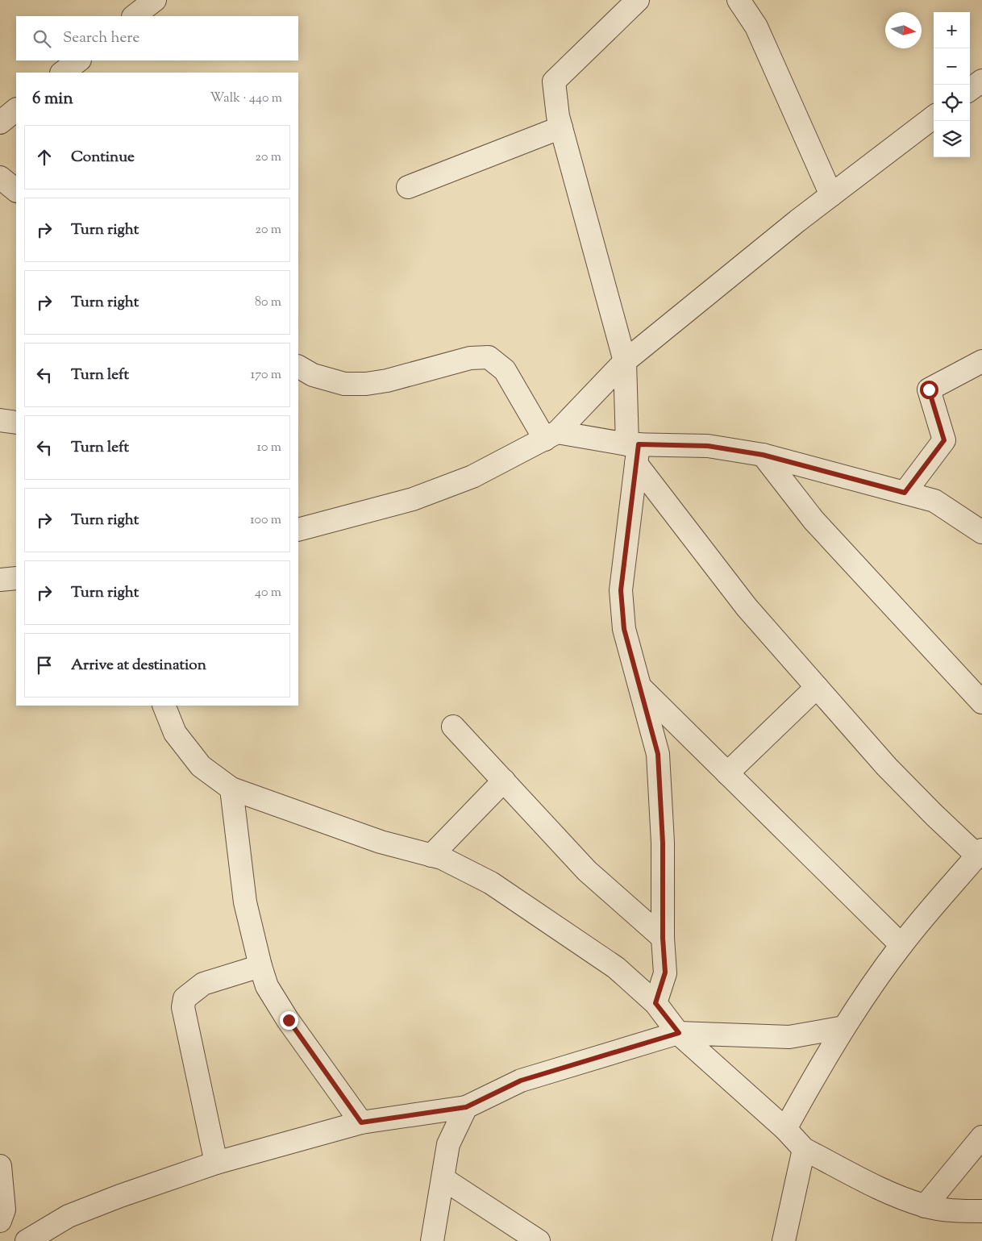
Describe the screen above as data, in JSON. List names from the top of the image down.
{
  "north": "right",
  "page": {
    "map_buttons": ["+", "−"],
    "search": "Search here",
    "heading": ["6 min", "Walk · 440 m"],
    "list": [
      ["Continue", "20 m"],
      ["Turn right", "20 m"],
      ["Turn right", "80 m"],
      ["Turn left", "170 m"],
      ["Turn left", "10 m"],
      ["Turn right", "100 m"],
      ["Turn right", "40 m"],
      "Arrive at destination"
    ]
  }
}
